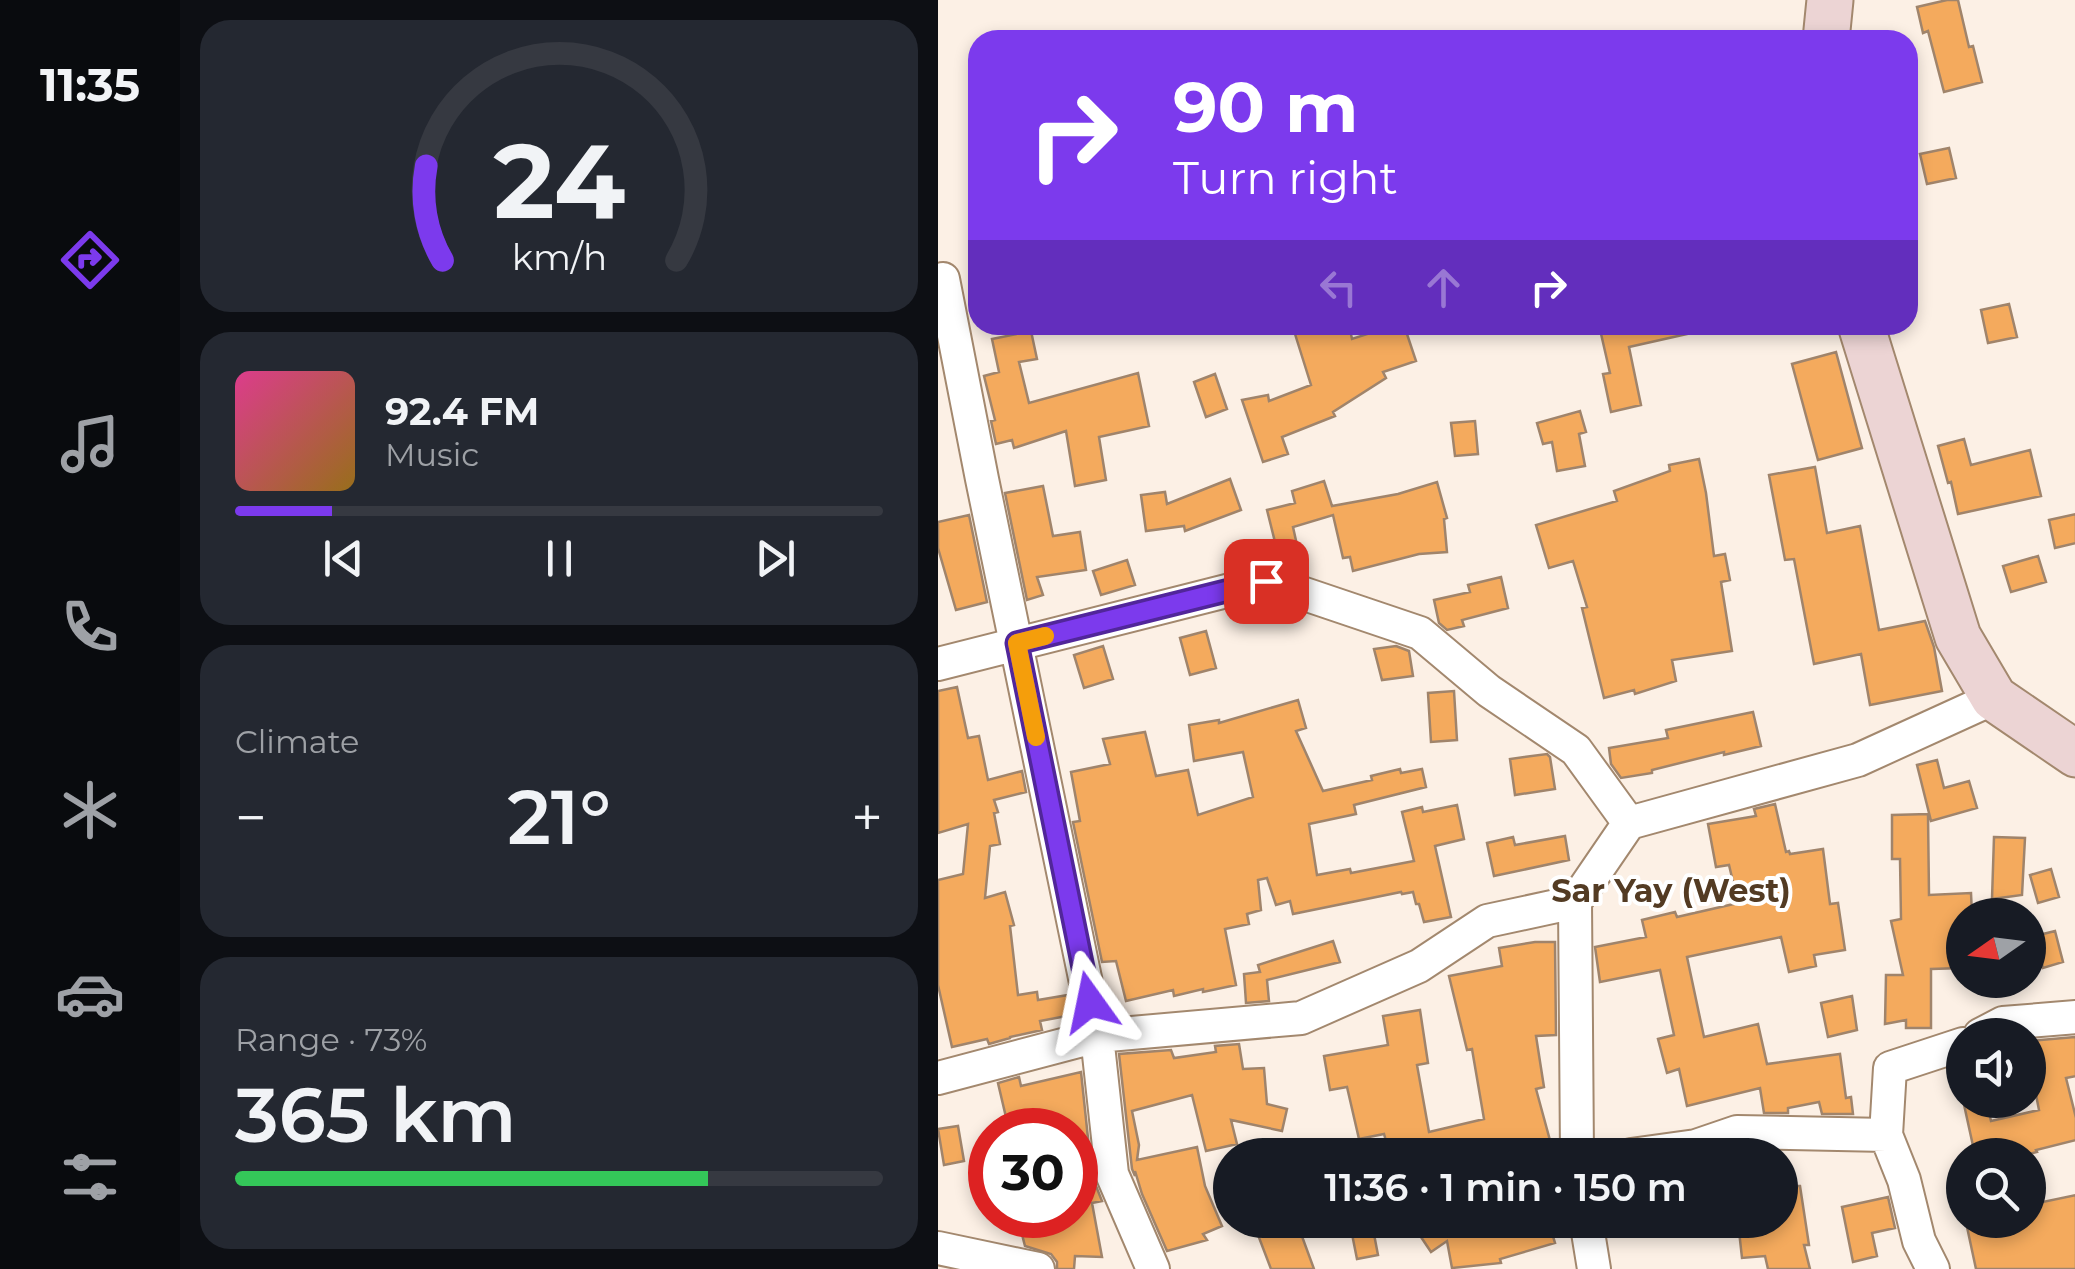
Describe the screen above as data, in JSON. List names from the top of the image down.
{
  "districts": ["Sar Yay (West)"],
  "north": "left",
  "page": {
    "tabs": "11:35",
    "turn": ["90 m", "Turn right"],
    "song": ["92.4 FM", "Music"],
    "tile": [
      "Climate",
      ["Range · 73%", "365 km"]
    ],
    "heat": ["−", "21°", "+"],
    "limit": "30",
    "trip": "11:36 · 1 min · 150 m",
    "gauge": ["24", "km/h"]
  }
}
